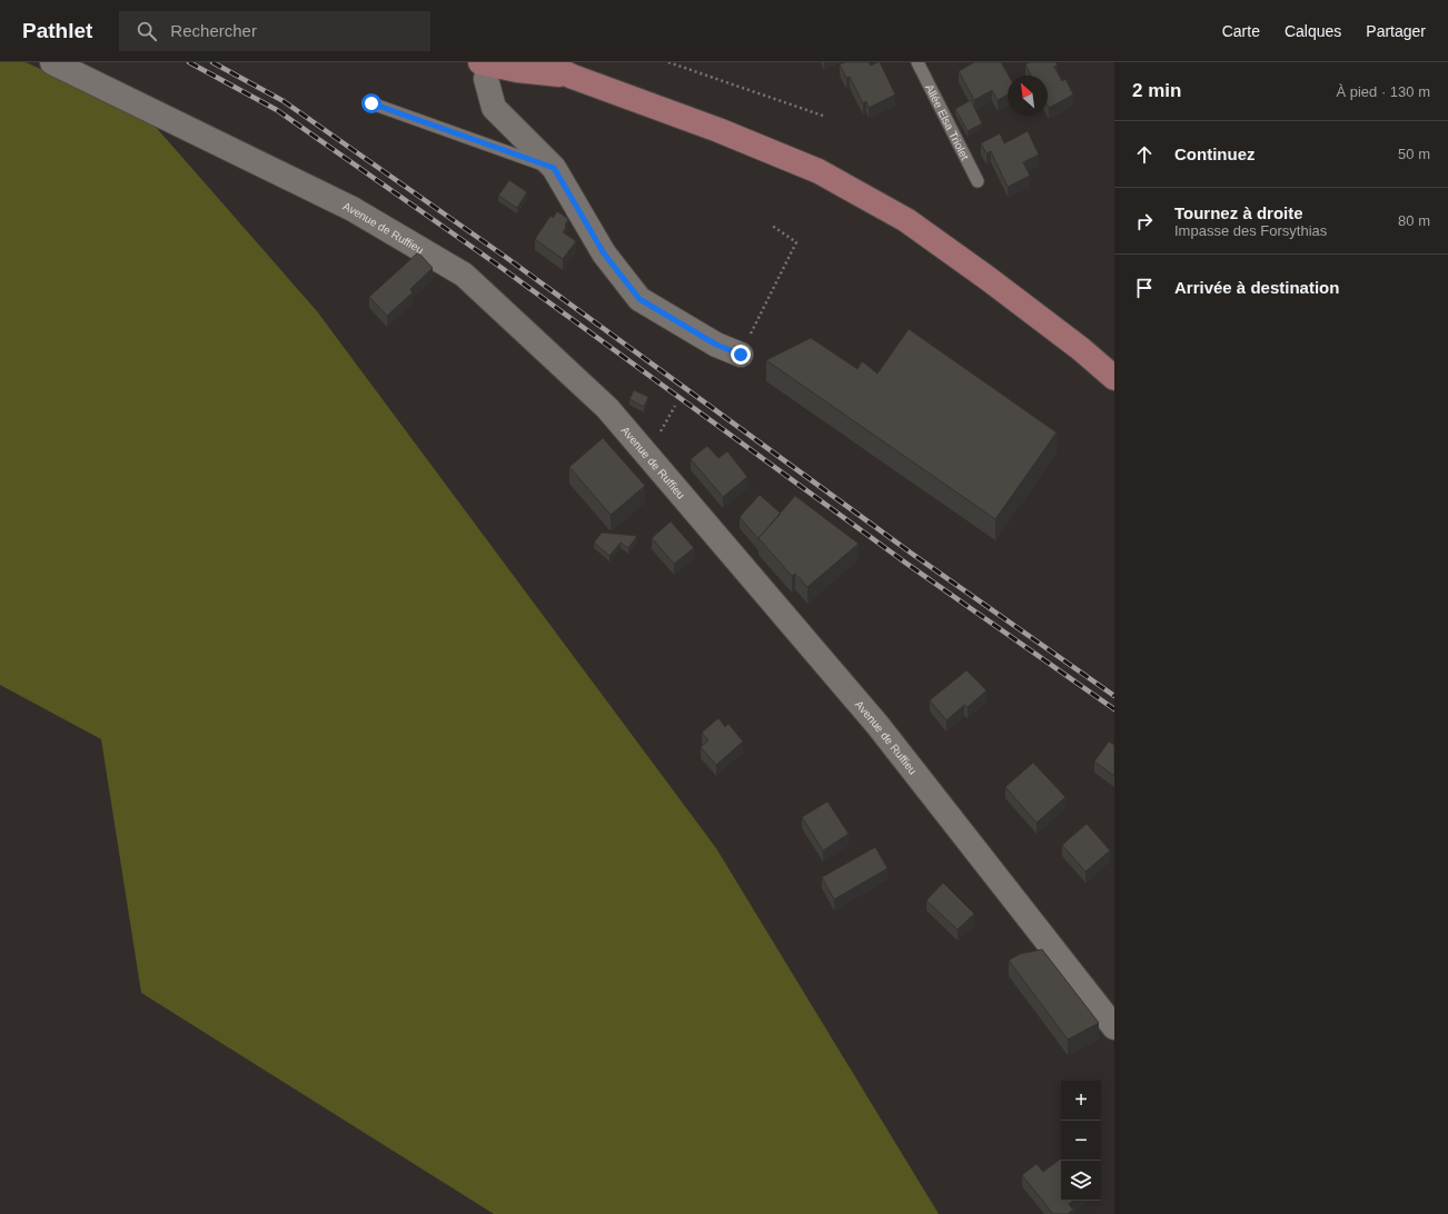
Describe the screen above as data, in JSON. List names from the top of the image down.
{
  "streets": {
    "street": ["Avenue de Ruffieu"],
    "lane": ["Allée Elsa Triolet"]
  },
  "north": "top left",
  "page": {
    "header": "Pathlet",
    "search": "Rechercher",
    "nav": ["Carte", "Calques", "Partager"],
    "heading": ["2 min", "À pied · 130 m"],
    "list": [
      ["Continuez", "50 m"],
      ["Tournez à droite", "Impasse des Forsythias", "80 m"],
      "Arrivée à destination"
    ],
    "map_buttons": ["+", "−"]
  }
}
